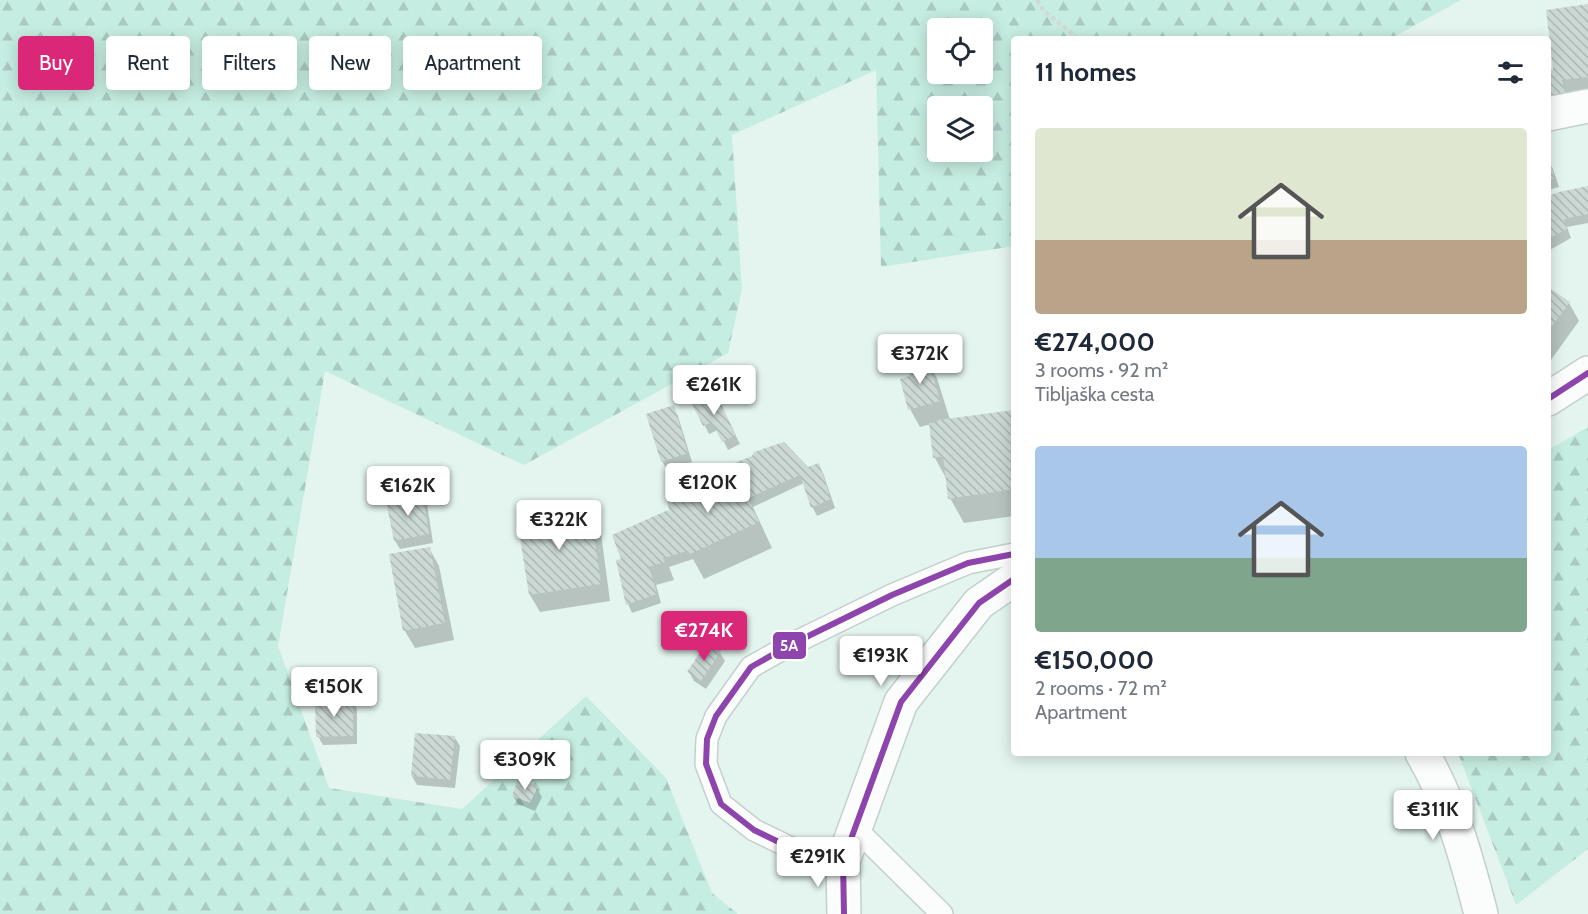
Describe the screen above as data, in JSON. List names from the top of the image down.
{
  "lines": ["transit line 5A"],
  "page": {
    "chip": [
      "Buy",
      "Rent",
      "Filters",
      "New",
      "Apartment"
    ],
    "heading": "11 homes",
    "list": [
      {
        "name": "€274,000",
        "note": "3 rooms · 92 m² · Tibljaška cesta"
      },
      {
        "name": "€150,000",
        "note": "2 rooms · 72 m² · Apartment"
      }
    ],
    "price": [
      "€372K",
      "€261K",
      "€120K",
      "€162K",
      "€322K",
      "€274K",
      "€193K",
      "€150K",
      "€309K",
      "€311K",
      "€291K"
    ]
  }
}
